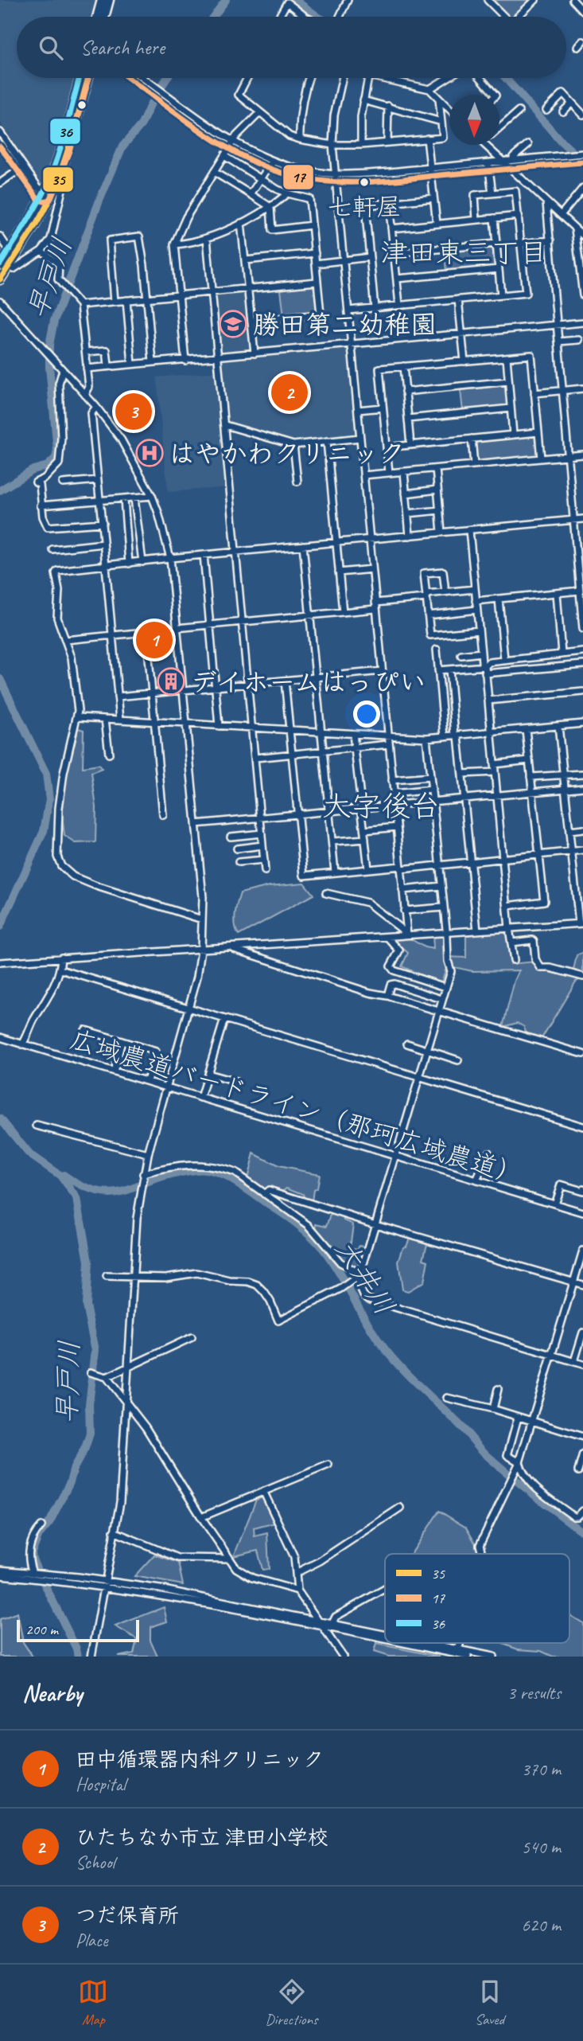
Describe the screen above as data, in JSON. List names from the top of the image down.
{
  "streets": {
    "street": ["広域農道バードライン（那珂広域農道）"]
  },
  "districts": ["津田東三丁目", "大字後台"],
  "water": ["早戸川", "大井川"],
  "places": {
    "other": ["七軒屋"],
    "school or university": ["勝田第二幼稚園"],
    "hospital": ["はやかわクリニック"],
    "building": ["デイホームはっぴい"]
  },
  "lines": ["transit line 35", "transit line 17", "transit line 36"],
  "legend": ["35", "17", "36"],
  "scale_bar": "200 m",
  "north": "bottom",
  "page": {
    "search": "Search here",
    "pins": ["2", "3", "1"],
    "scale": "200 m",
    "heading": ["Nearby", "3 results"],
    "list": [
      {
        "mark": "1",
        "name": "田中循環器内科クリニック",
        "note": "Hospital",
        "value": "370 m"
      },
      {
        "mark": "2",
        "name": "ひたちなか市立 津田小学校",
        "note": "School",
        "value": "540 m"
      },
      {
        "mark": "3",
        "name": "つだ保育所",
        "note": "Place",
        "value": "620 m"
      }
    ],
    "nav": ["Map", "Directions", "Saved"]
  }
}
